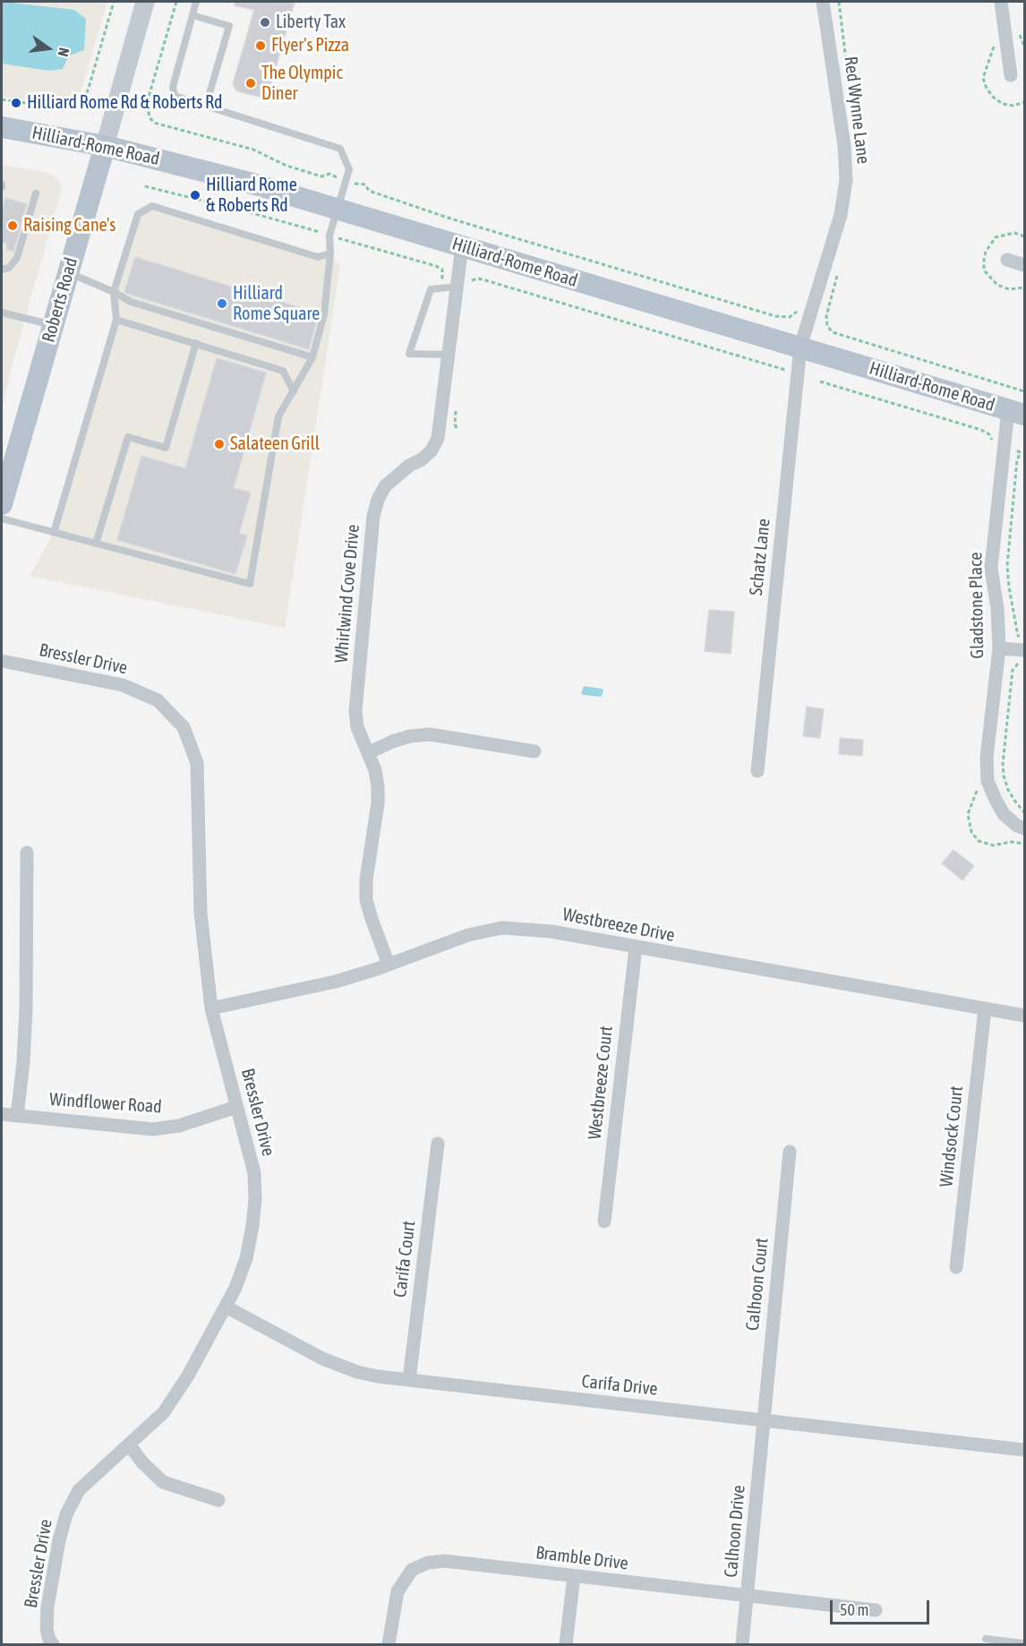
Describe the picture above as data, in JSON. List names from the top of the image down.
{
  "streets": {
    "main road": ["Hilliard-Rome Road", "Roberts Road"],
    "street": [
      "Red Wynne Lane",
      "Schatz Lane",
      "Whirlwind Cove Drive",
      "Gladstone Place",
      "Bressler Drive",
      "Westbreeze Drive",
      "Westbreeze Court",
      "Windflower Road",
      "Windsock Court",
      "Carifa Court",
      "Calhoon Court",
      "Carifa Drive",
      "Calhoon Drive",
      "Bramble Drive"
    ]
  },
  "crossings": [
    ["Red Wynne Lane", "Hilliard-Rome Road"],
    ["Red Wynne Lane", "Schatz Lane"],
    ["Hilliard-Rome Road", "Roberts Road"],
    ["Hilliard-Rome Road", "Schatz Lane"],
    ["Hilliard-Rome Road", "Whirlwind Cove Drive"],
    ["Hilliard-Rome Road", "Gladstone Place"],
    ["Whirlwind Cove Drive", "Westbreeze Drive"],
    ["Bressler Drive", "Westbreeze Drive"],
    ["Bressler Drive", "Windflower Road"],
    ["Bressler Drive", "Carifa Drive"],
    ["Westbreeze Drive", "Westbreeze Court"],
    ["Westbreeze Drive", "Windsock Court"],
    ["Carifa Court", "Carifa Drive"],
    ["Calhoon Court", "Carifa Drive"],
    ["Calhoon Court", "Calhoon Drive"],
    ["Carifa Drive", "Calhoon Drive"],
    ["Calhoon Drive", "Bramble Drive"]
  ],
  "places": [
    "Liberty Tax",
    "Flyer's Pizza",
    "The Olympic Diner",
    "Hilliard Rome Rd & Roberts Rd",
    "Hilliard Rome & Roberts Rd",
    "Raising Cane's",
    "Hilliard Rome Square",
    "Salateen Grill"
  ],
  "scale_bar": "50 m",
  "north": "right"
}
